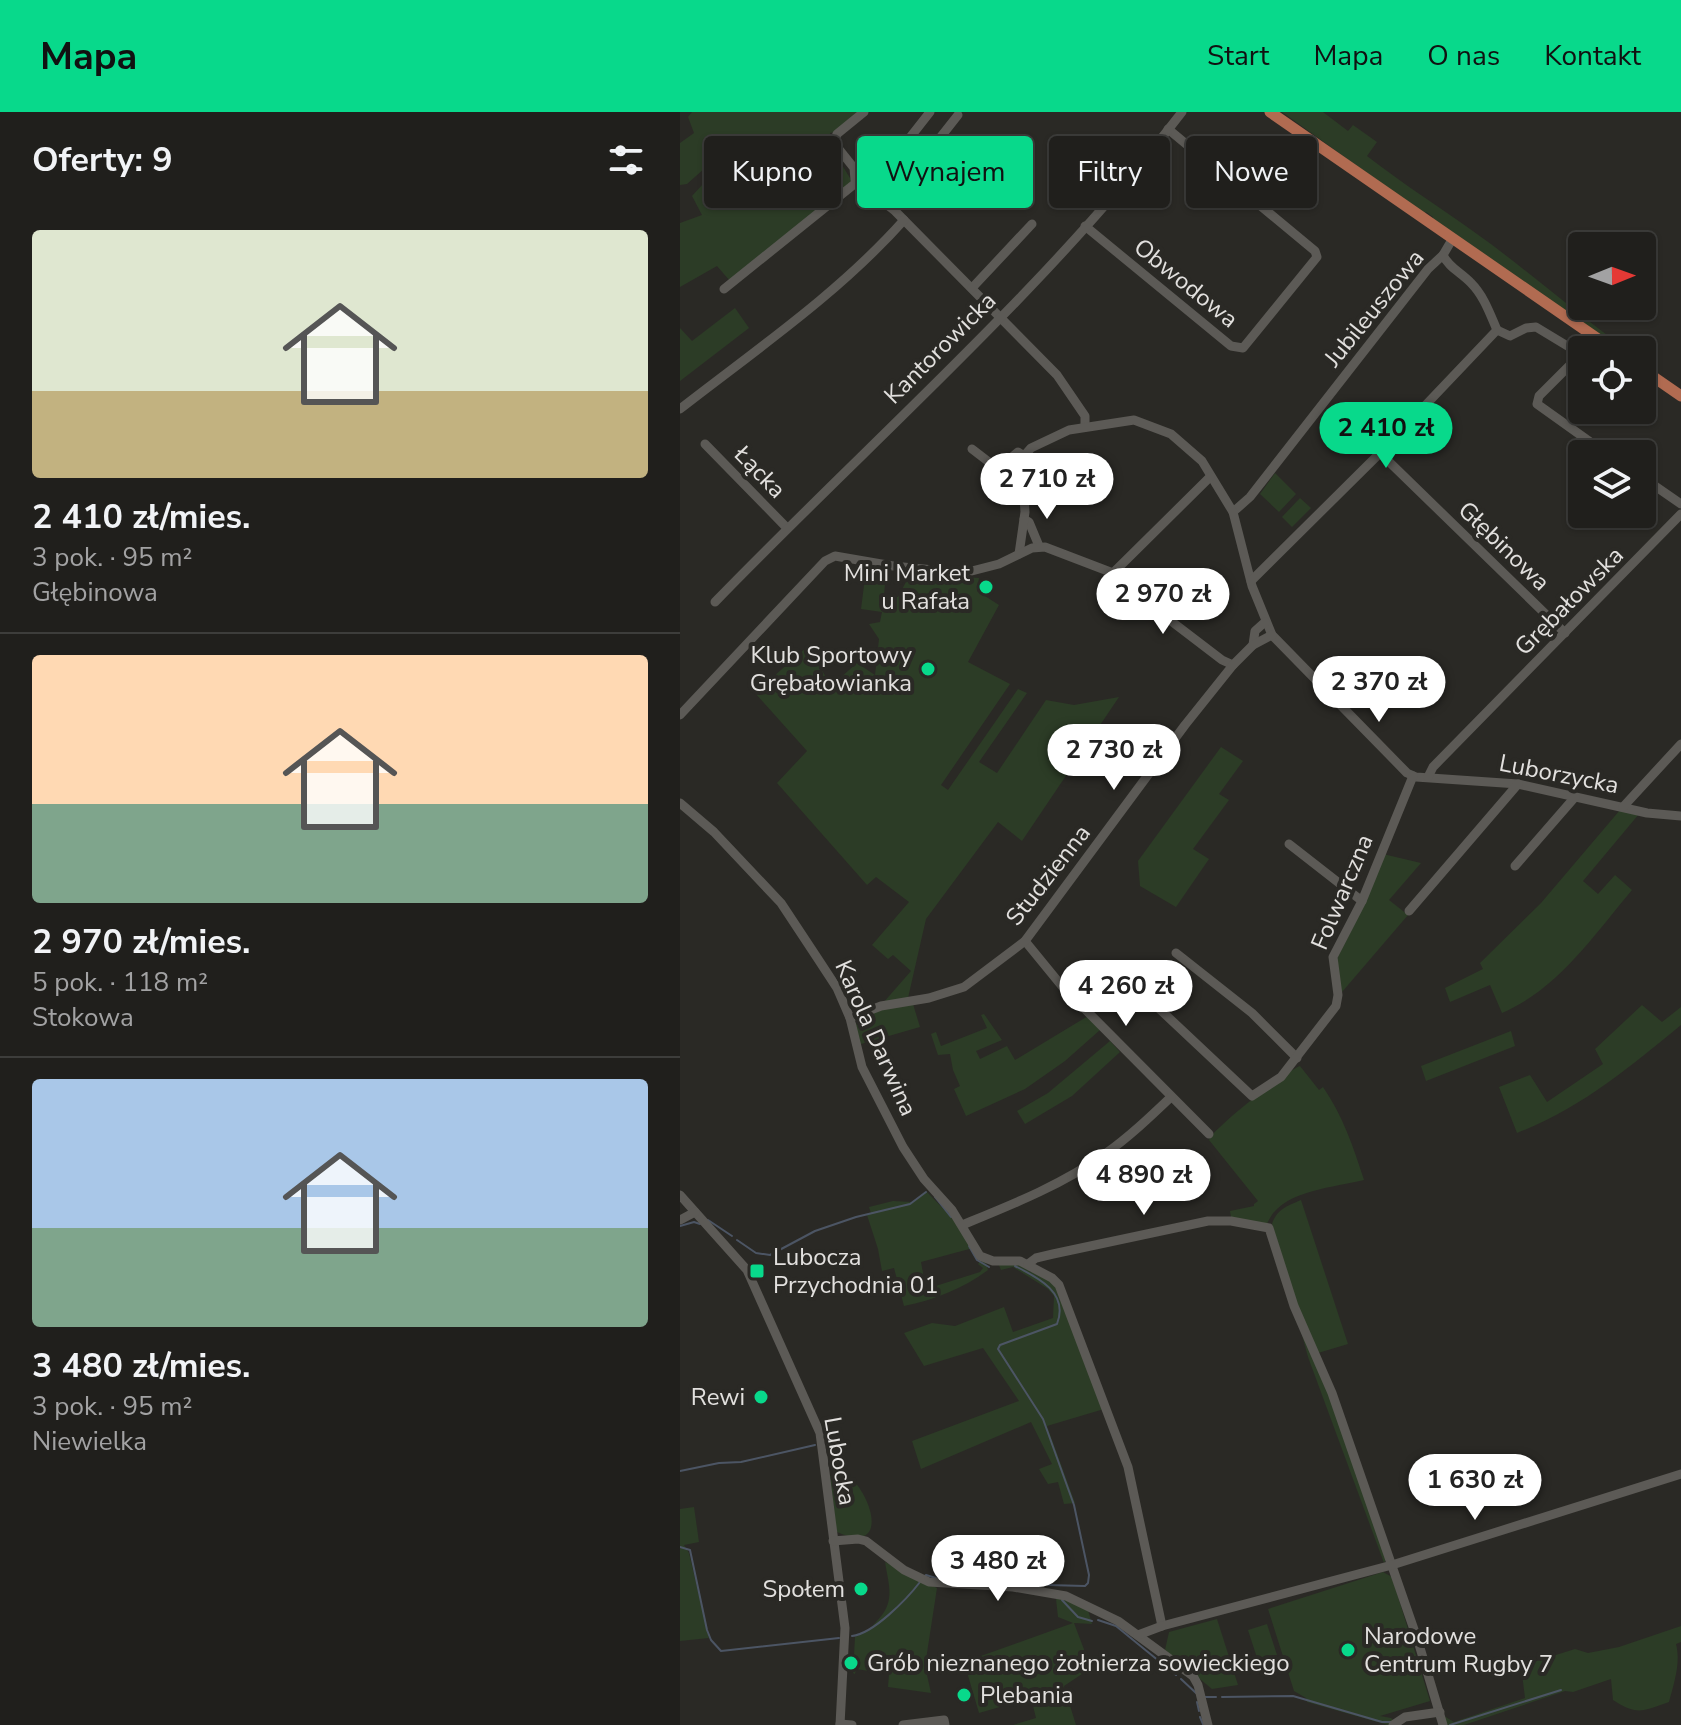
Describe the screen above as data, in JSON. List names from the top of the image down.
{
  "streets": {
    "street": [
      "Obwodowa",
      "Jubileuszowa",
      "Kantorowicka",
      "Łącka",
      "Głębinowa",
      "Grębałowska",
      "Luborzycka",
      "Studzienna",
      "Folwarczna",
      "Karola Darwina",
      "Lubocka"
    ]
  },
  "crossings": [
    ["Obwodowa", "Kantorowicka"],
    ["Kantorowicka", "Łącka"],
    ["Głębinowa", "Grębałowska"],
    ["Grębałowska", "Luborzycka"],
    ["Studzienna", "Karola Darwina"]
  ],
  "places": {
    "other": [
      "Mini Market u Rafała",
      "Klub Sportowy Grębałowianka",
      "Rewi",
      "Społem",
      "Narodowe Centrum Rugby 7",
      "Grób nieznanego żołnierza sowieckiego",
      "Plebania"
    ],
    "transit": ["Lubocza Przychodnia 01"]
  },
  "north": "right",
  "page": {
    "header": "Mapa",
    "nav": [
      "Start",
      "Mapa",
      "O nas",
      "Kontakt"
    ],
    "heading": "Oferty: 9",
    "chip": [
      "Kupno",
      "Wynajem",
      "Filtry",
      "Nowe"
    ],
    "list": [
      {
        "name": "2 410 zł/mies.",
        "note": "3 pok. · 95 m² · Głębinowa"
      },
      {
        "name": "2 970 zł/mies.",
        "note": "5 pok. · 118 m² · Stokowa"
      },
      {
        "name": "3 480 zł/mies.",
        "note": "3 pok. · 95 m² · Niewielka"
      }
    ],
    "price": [
      "2 410 zł",
      "2 710 zł",
      "2 970 zł",
      "2 370 zł",
      "2 730 zł",
      "4 260 zł",
      "4 890 zł",
      "1 630 zł",
      "3 480 zł"
    ]
  }
}
